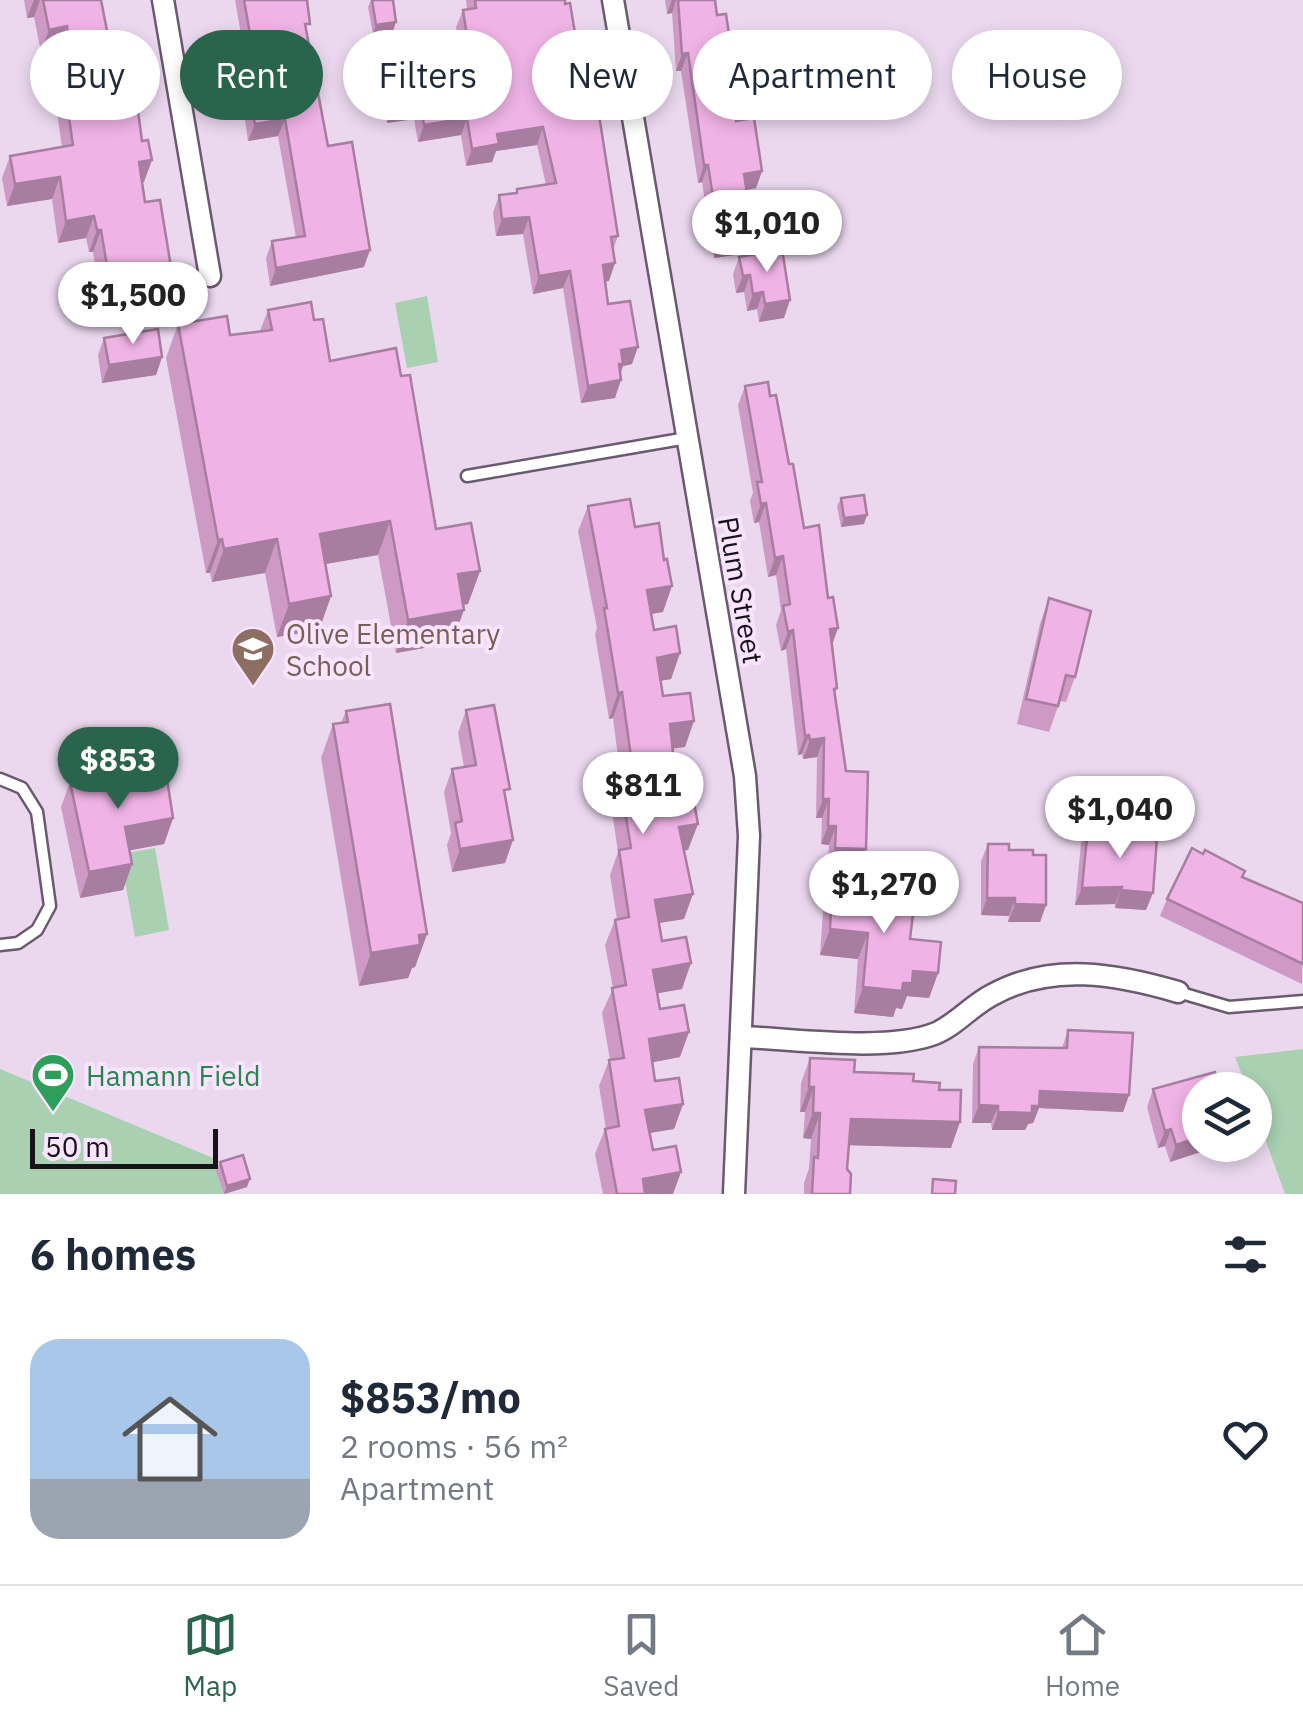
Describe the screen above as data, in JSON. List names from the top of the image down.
{
  "streets": {
    "street": ["Plum Street"]
  },
  "places": {
    "school or university": ["Olive Elementary School"],
    "sports": ["Hamann Field"]
  },
  "scale_bar": "50 m",
  "page": {
    "chip": [
      "Buy",
      "Rent",
      "Filters",
      "New",
      "Apartment",
      "House"
    ],
    "price": [
      "$1,010",
      "$1,500",
      "$853",
      "$811",
      "$1,040",
      "$1,270"
    ],
    "scale": "50 m",
    "heading": "6 homes",
    "list": [
      {
        "name": "$853/mo",
        "note": "2 rooms · 56 m² · Apartment"
      }
    ],
    "tabs": ["Map", "Saved", "Home"]
  }
}
